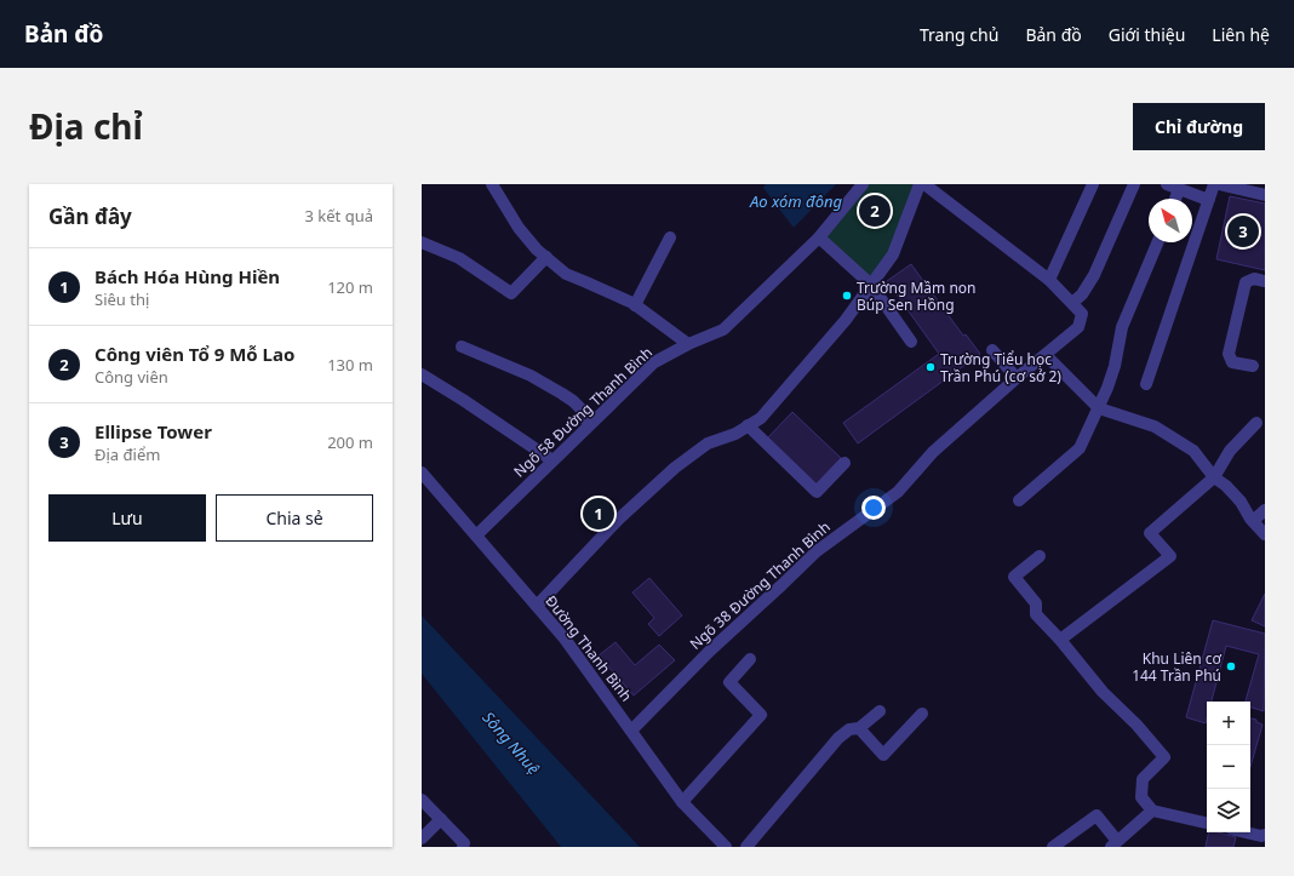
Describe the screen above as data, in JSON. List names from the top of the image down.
{
  "streets": {
    "street": ["Ngõ 58 Đường Thanh Bình", "Ngõ 38 Đường Thanh Bình", "Đường Thanh Bình"]
  },
  "crossings": [
    ["Ngõ 58 Đường Thanh Bình", "Đường Thanh Bình"],
    ["Ngõ 38 Đường Thanh Bình", "Đường Thanh Bình"]
  ],
  "water": ["Ao xóm đông", "Sông Nhuệ"],
  "places": ["Trường Mầm non Búp Sen Hồng", "Trường Tiểu học Trần Phú (cơ sở 2)", "Khu Liên cơ 144 Trần Phú"],
  "north": "top left",
  "page": {
    "header": "Bản đồ",
    "nav": [
      "Trang chủ",
      "Bản đồ",
      "Giới thiệu",
      "Liên hệ"
    ],
    "title": "Địa chỉ",
    "buttons": [
      "Chỉ đường",
      ["Lưu", "Chia sẻ"]
    ],
    "heading": ["Gần đây", "3 kết quả"],
    "pins": ["2", "3", "1"],
    "list": [
      {
        "mark": "1",
        "name": "Bách Hóa Hùng Hiền",
        "note": "Siêu thị",
        "value": "120 m"
      },
      {
        "mark": "2",
        "name": "Công viên Tổ 9 Mỗ Lao",
        "note": "Công viên",
        "value": "130 m"
      },
      {
        "mark": "3",
        "name": "Ellipse Tower",
        "note": "Địa điểm",
        "value": "200 m"
      }
    ],
    "map_buttons": ["+", "−"]
  }
}
